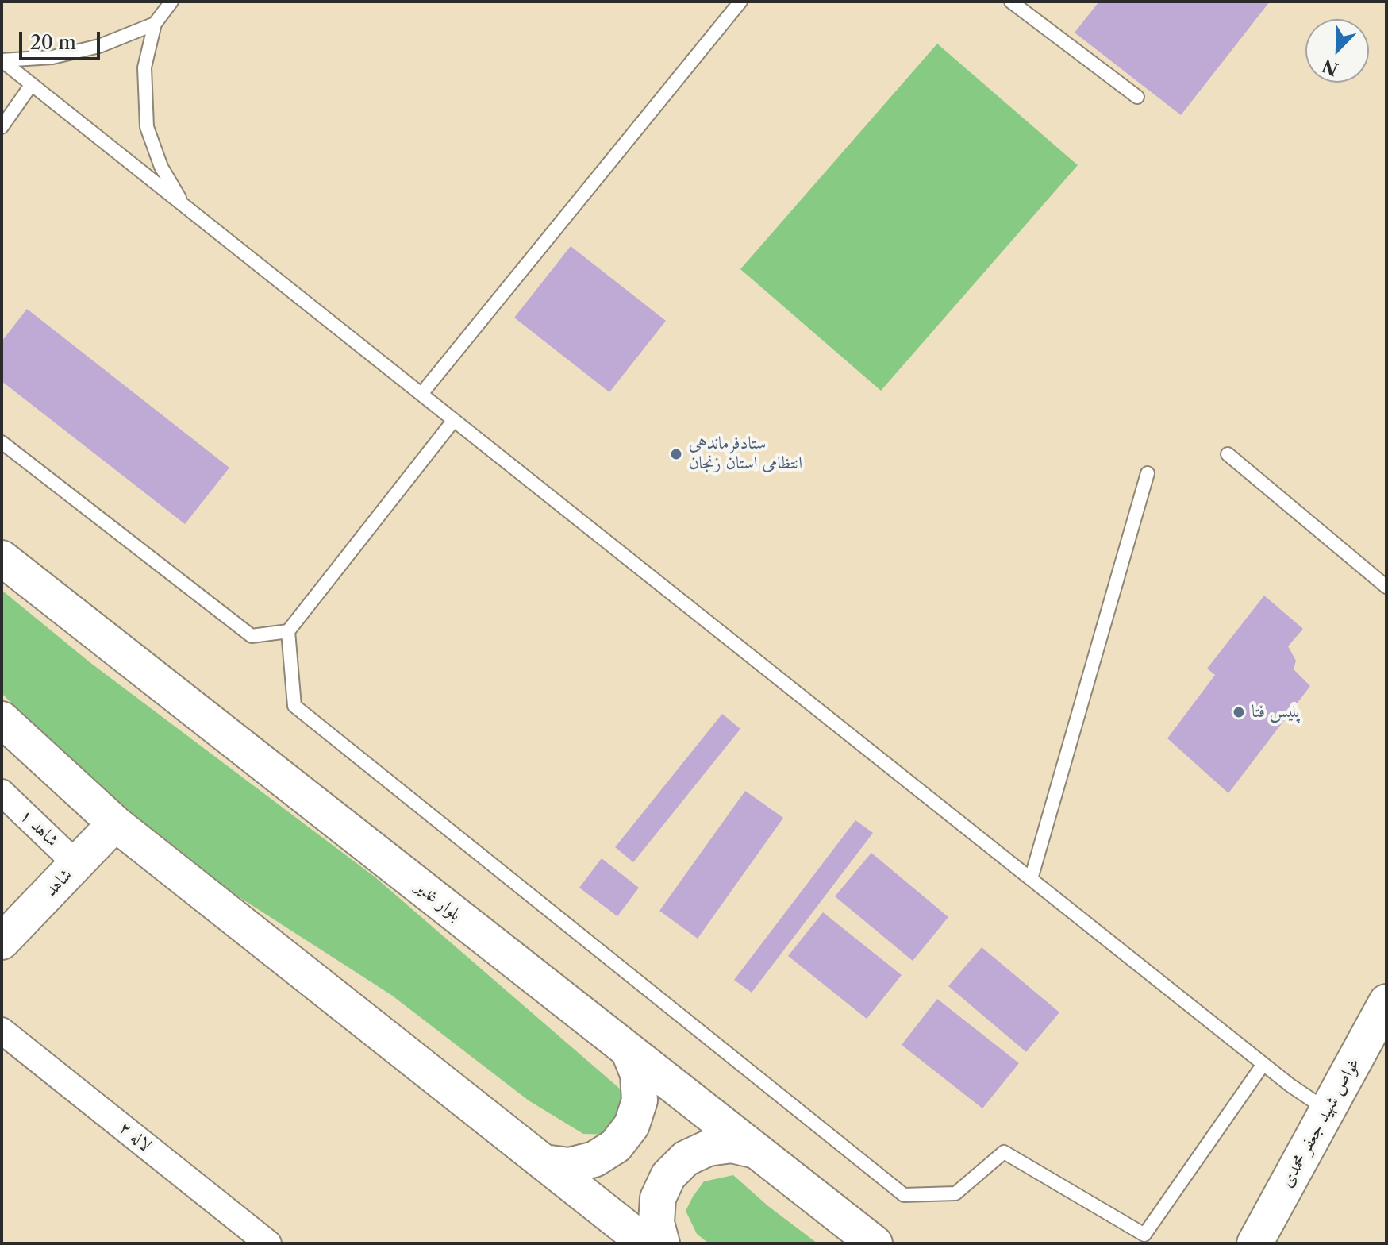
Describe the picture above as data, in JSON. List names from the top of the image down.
{
  "streets": {
    "main road": ["شاهد", "بلوار غدیر", "غواص شهید جعفر محمدی"],
    "street": ["شاهد ۱", "لاله ۲"]
  },
  "crossings": [
    ["شاهد ۱", "شاهد"]
  ],
  "places": ["ستادفرماندهی انتظامی استان زنجان", "پلیس فتا"],
  "scale_bar": "20 m",
  "north": "bottom left"
}
